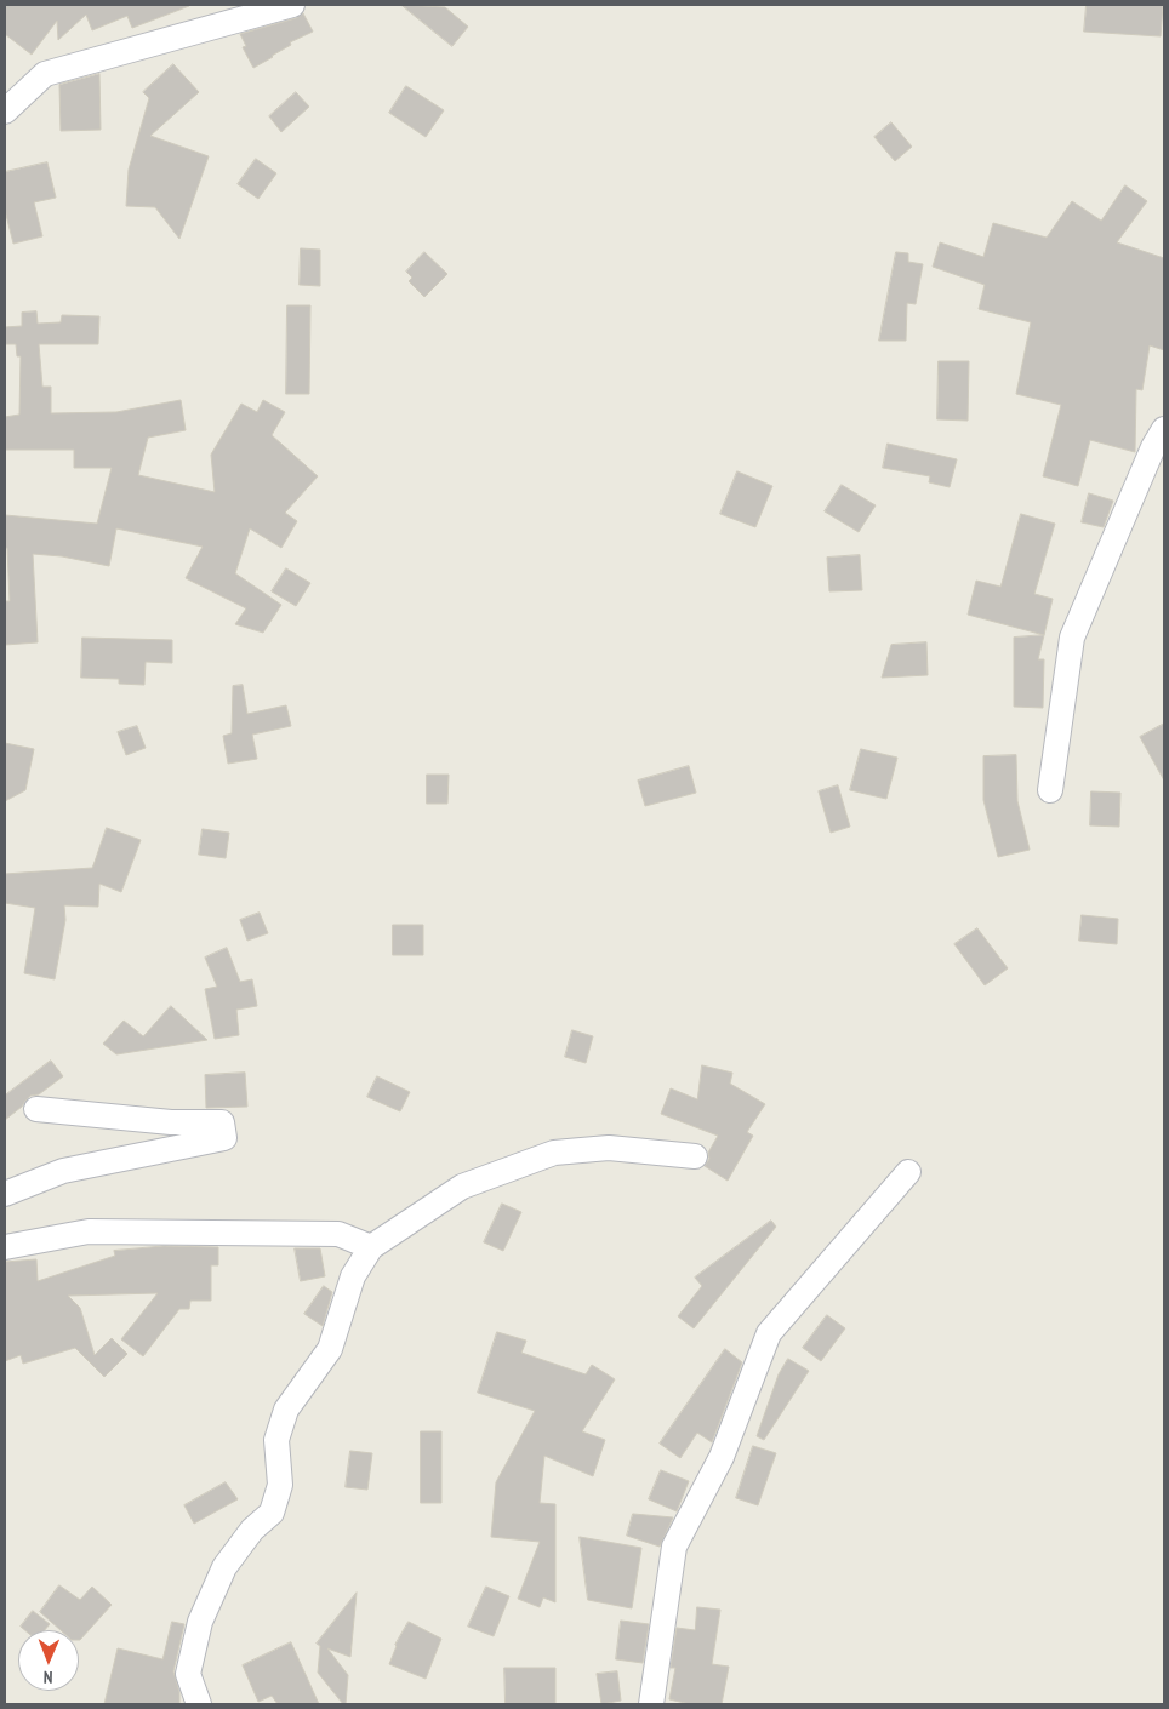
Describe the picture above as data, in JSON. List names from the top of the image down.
{
  "north": "bottom"
}
